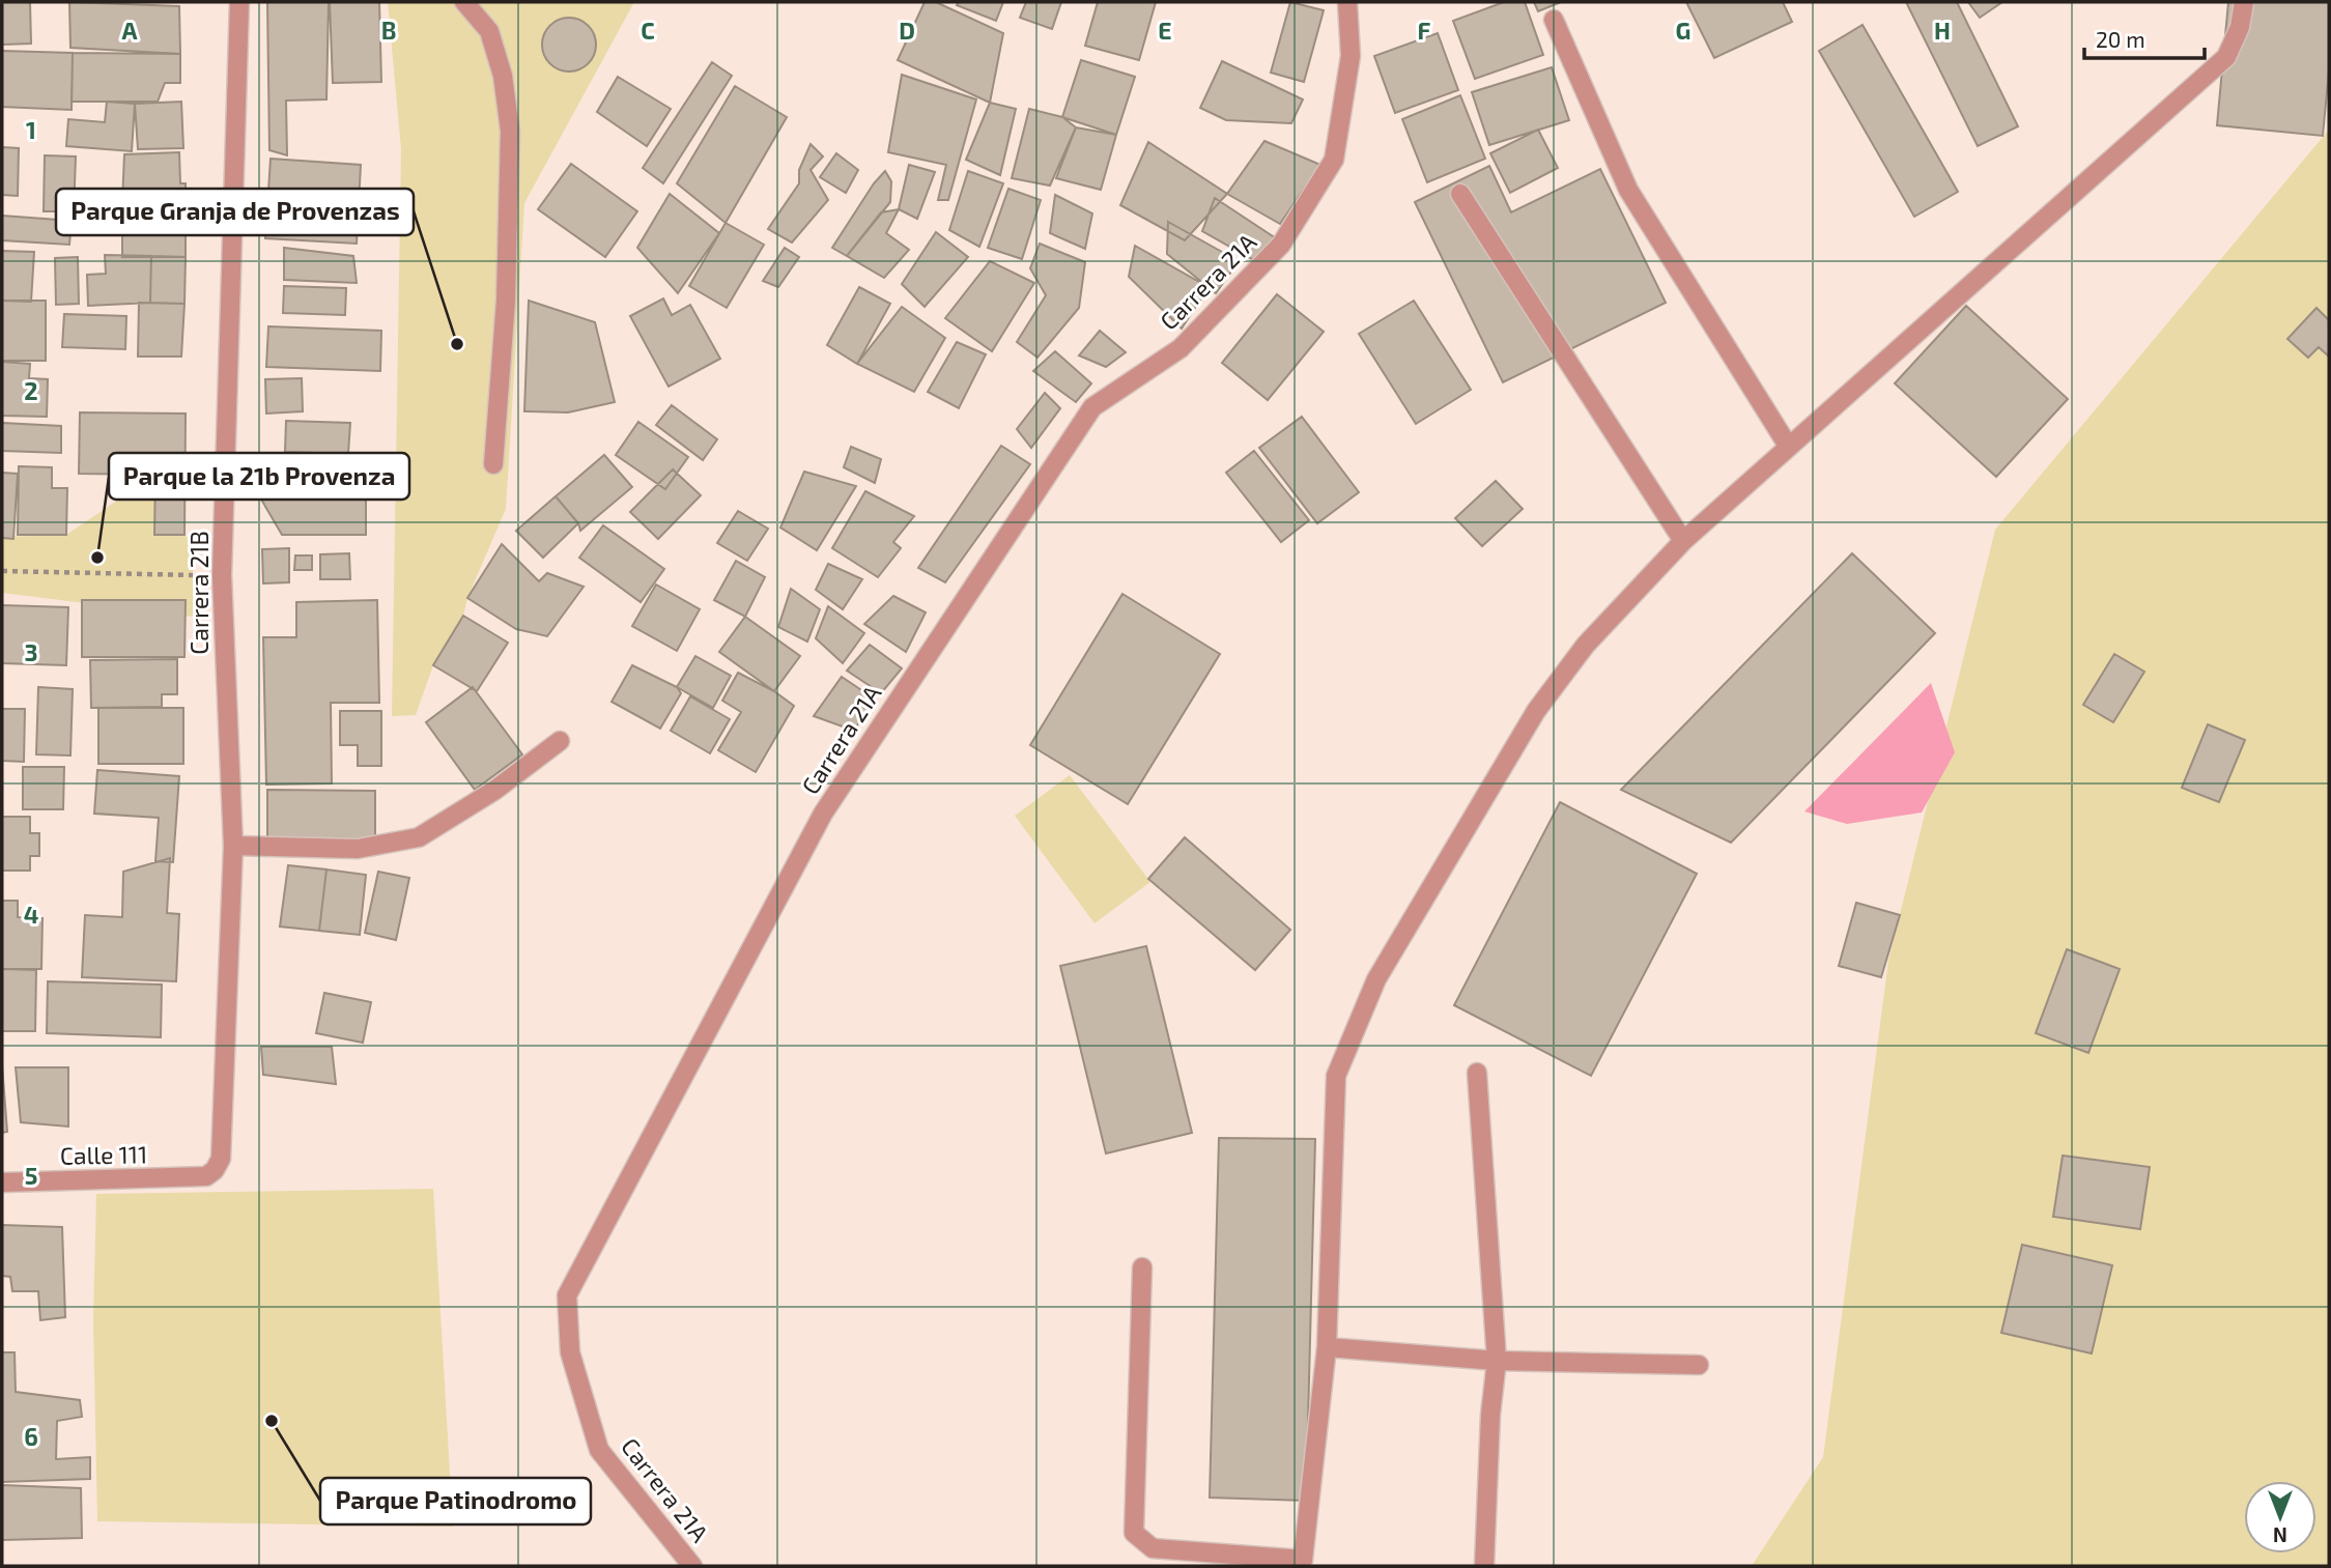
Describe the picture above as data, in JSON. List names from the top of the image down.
{
  "streets": {
    "street": ["Carrera 21A", "Carrera 21B", "Calle 111"]
  },
  "crossings": [
    ["Carrera 21B", "Calle 111"]
  ],
  "places": ["Parque Granja de Provenzas", "Parque la 21b Provenza", "Parque Patinodromo"],
  "scale_bar": "20 m",
  "north": "bottom",
  "grid": {
    "columns": [
      "A",
      "B",
      "C",
      "D",
      "E",
      "F",
      "G",
      "H"
    ],
    "rows": [
      "1",
      "2",
      "3",
      "4",
      "5",
      "6"
    ]
  }
}
